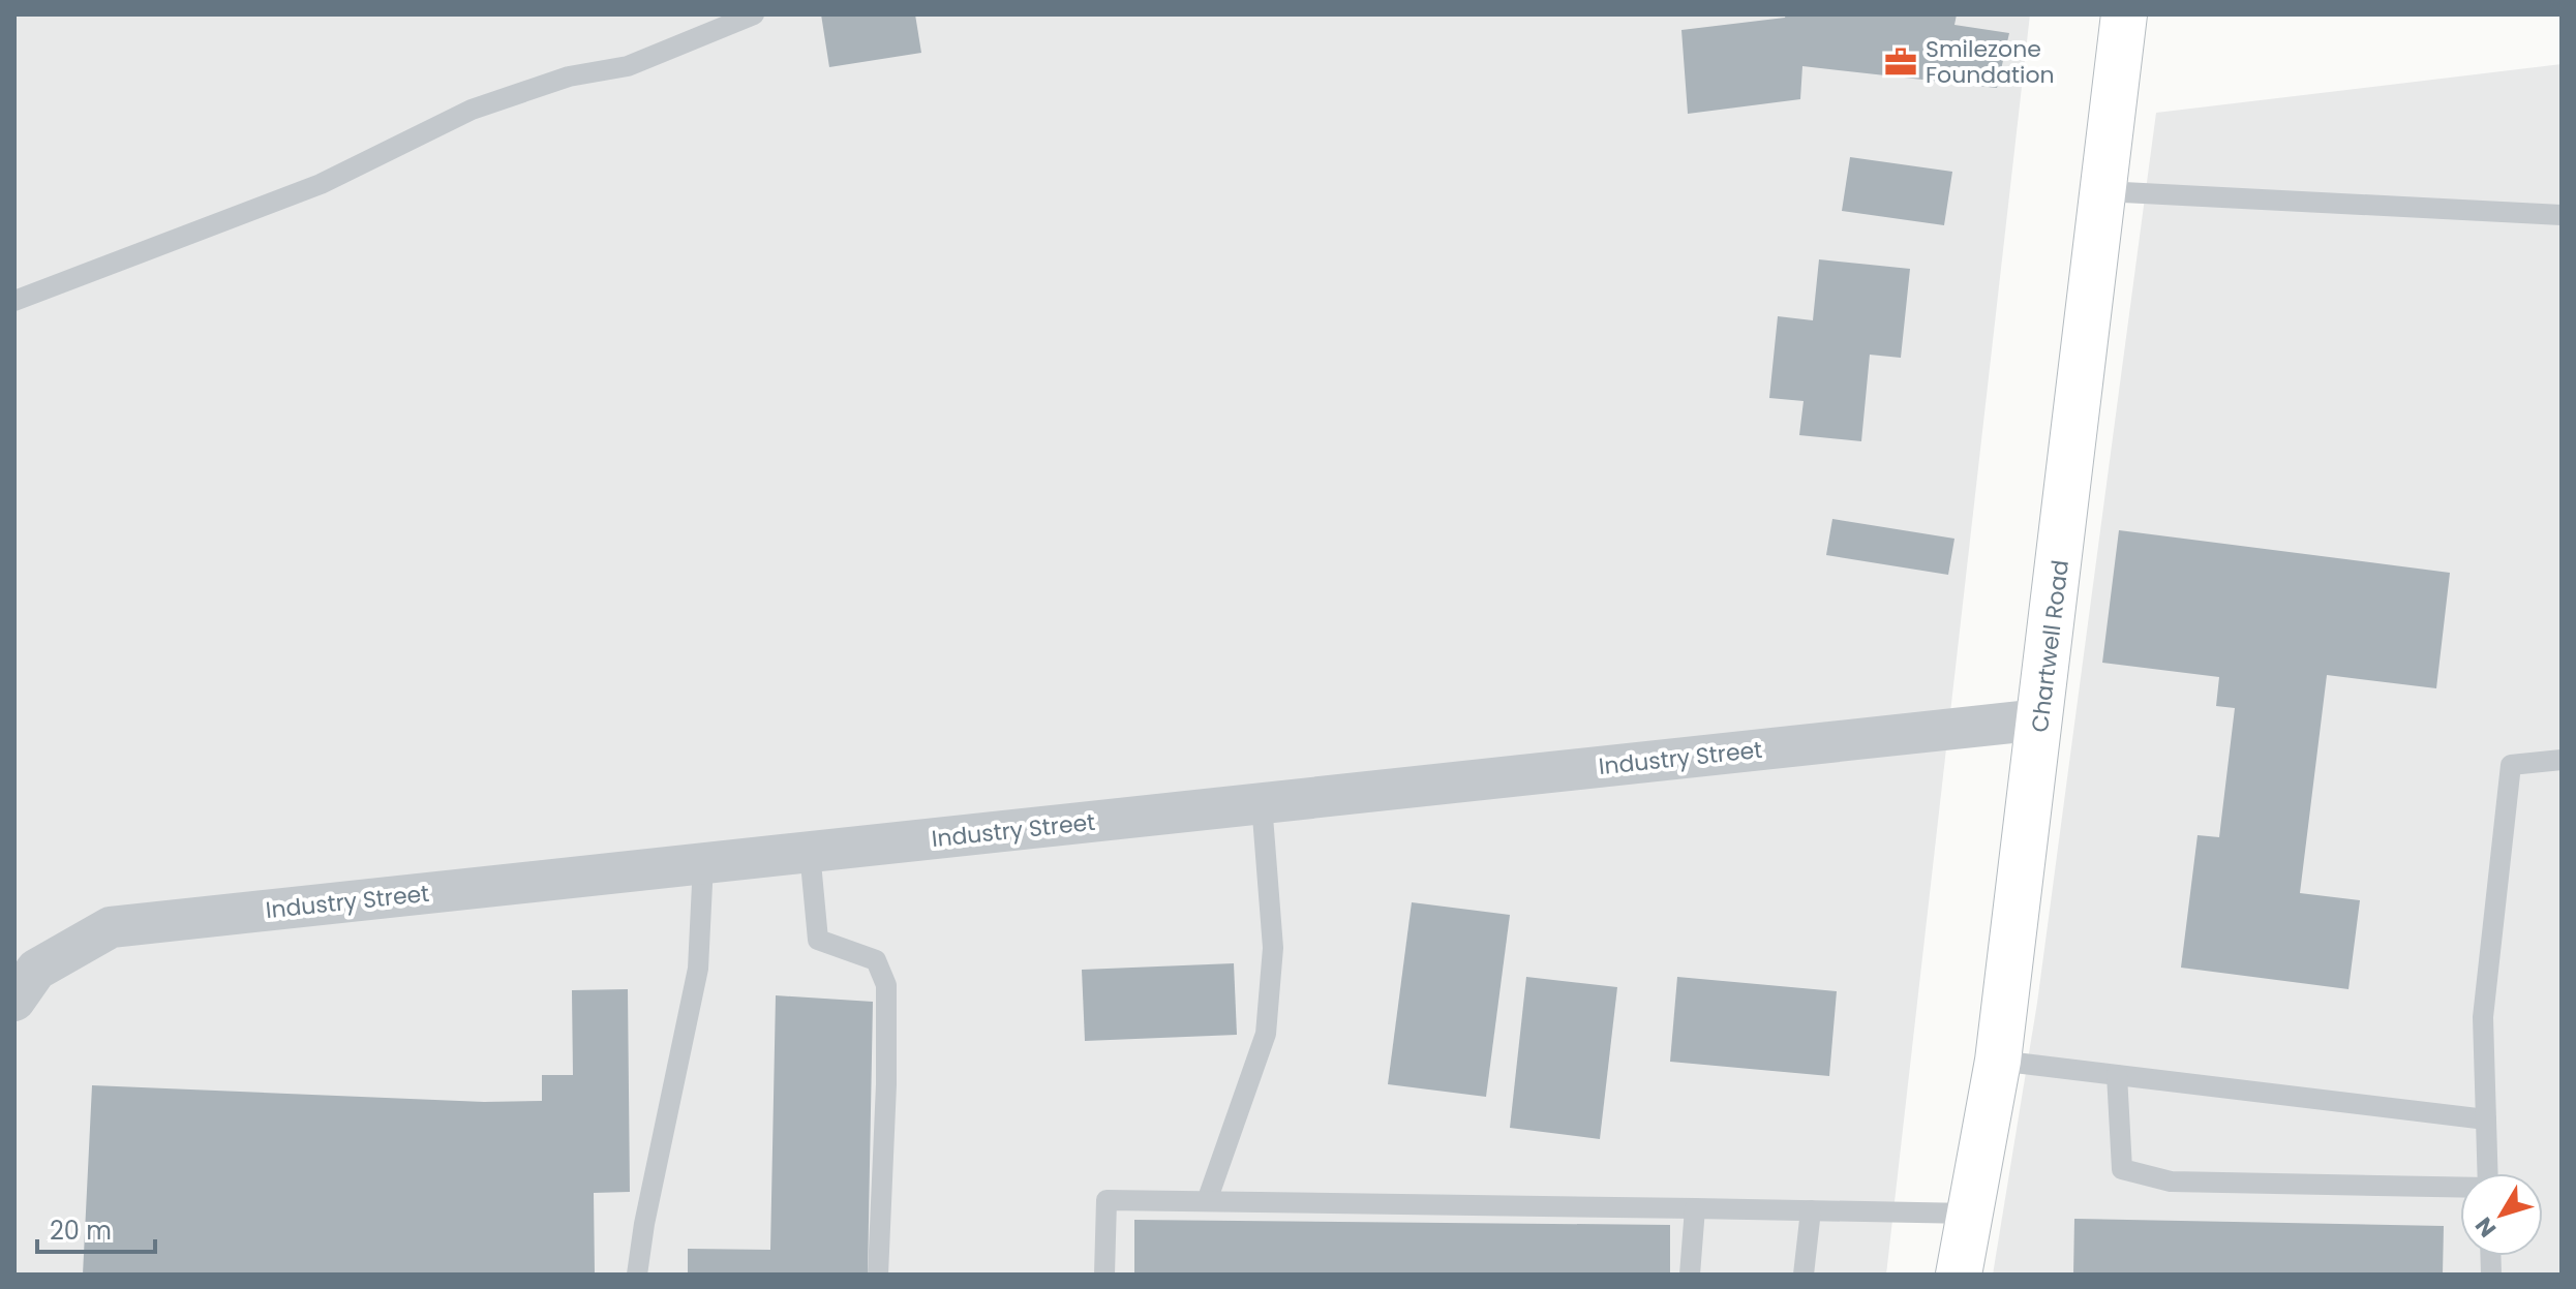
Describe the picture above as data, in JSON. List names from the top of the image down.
{
  "streets": {
    "street": ["Chartwell Road", "Industry Street"]
  },
  "crossings": [
    ["Chartwell Road", "Industry Street"]
  ],
  "places": {
    "office": ["Smilezone Foundation"]
  },
  "scale_bar": "20 m",
  "north": "bottom left"
}
